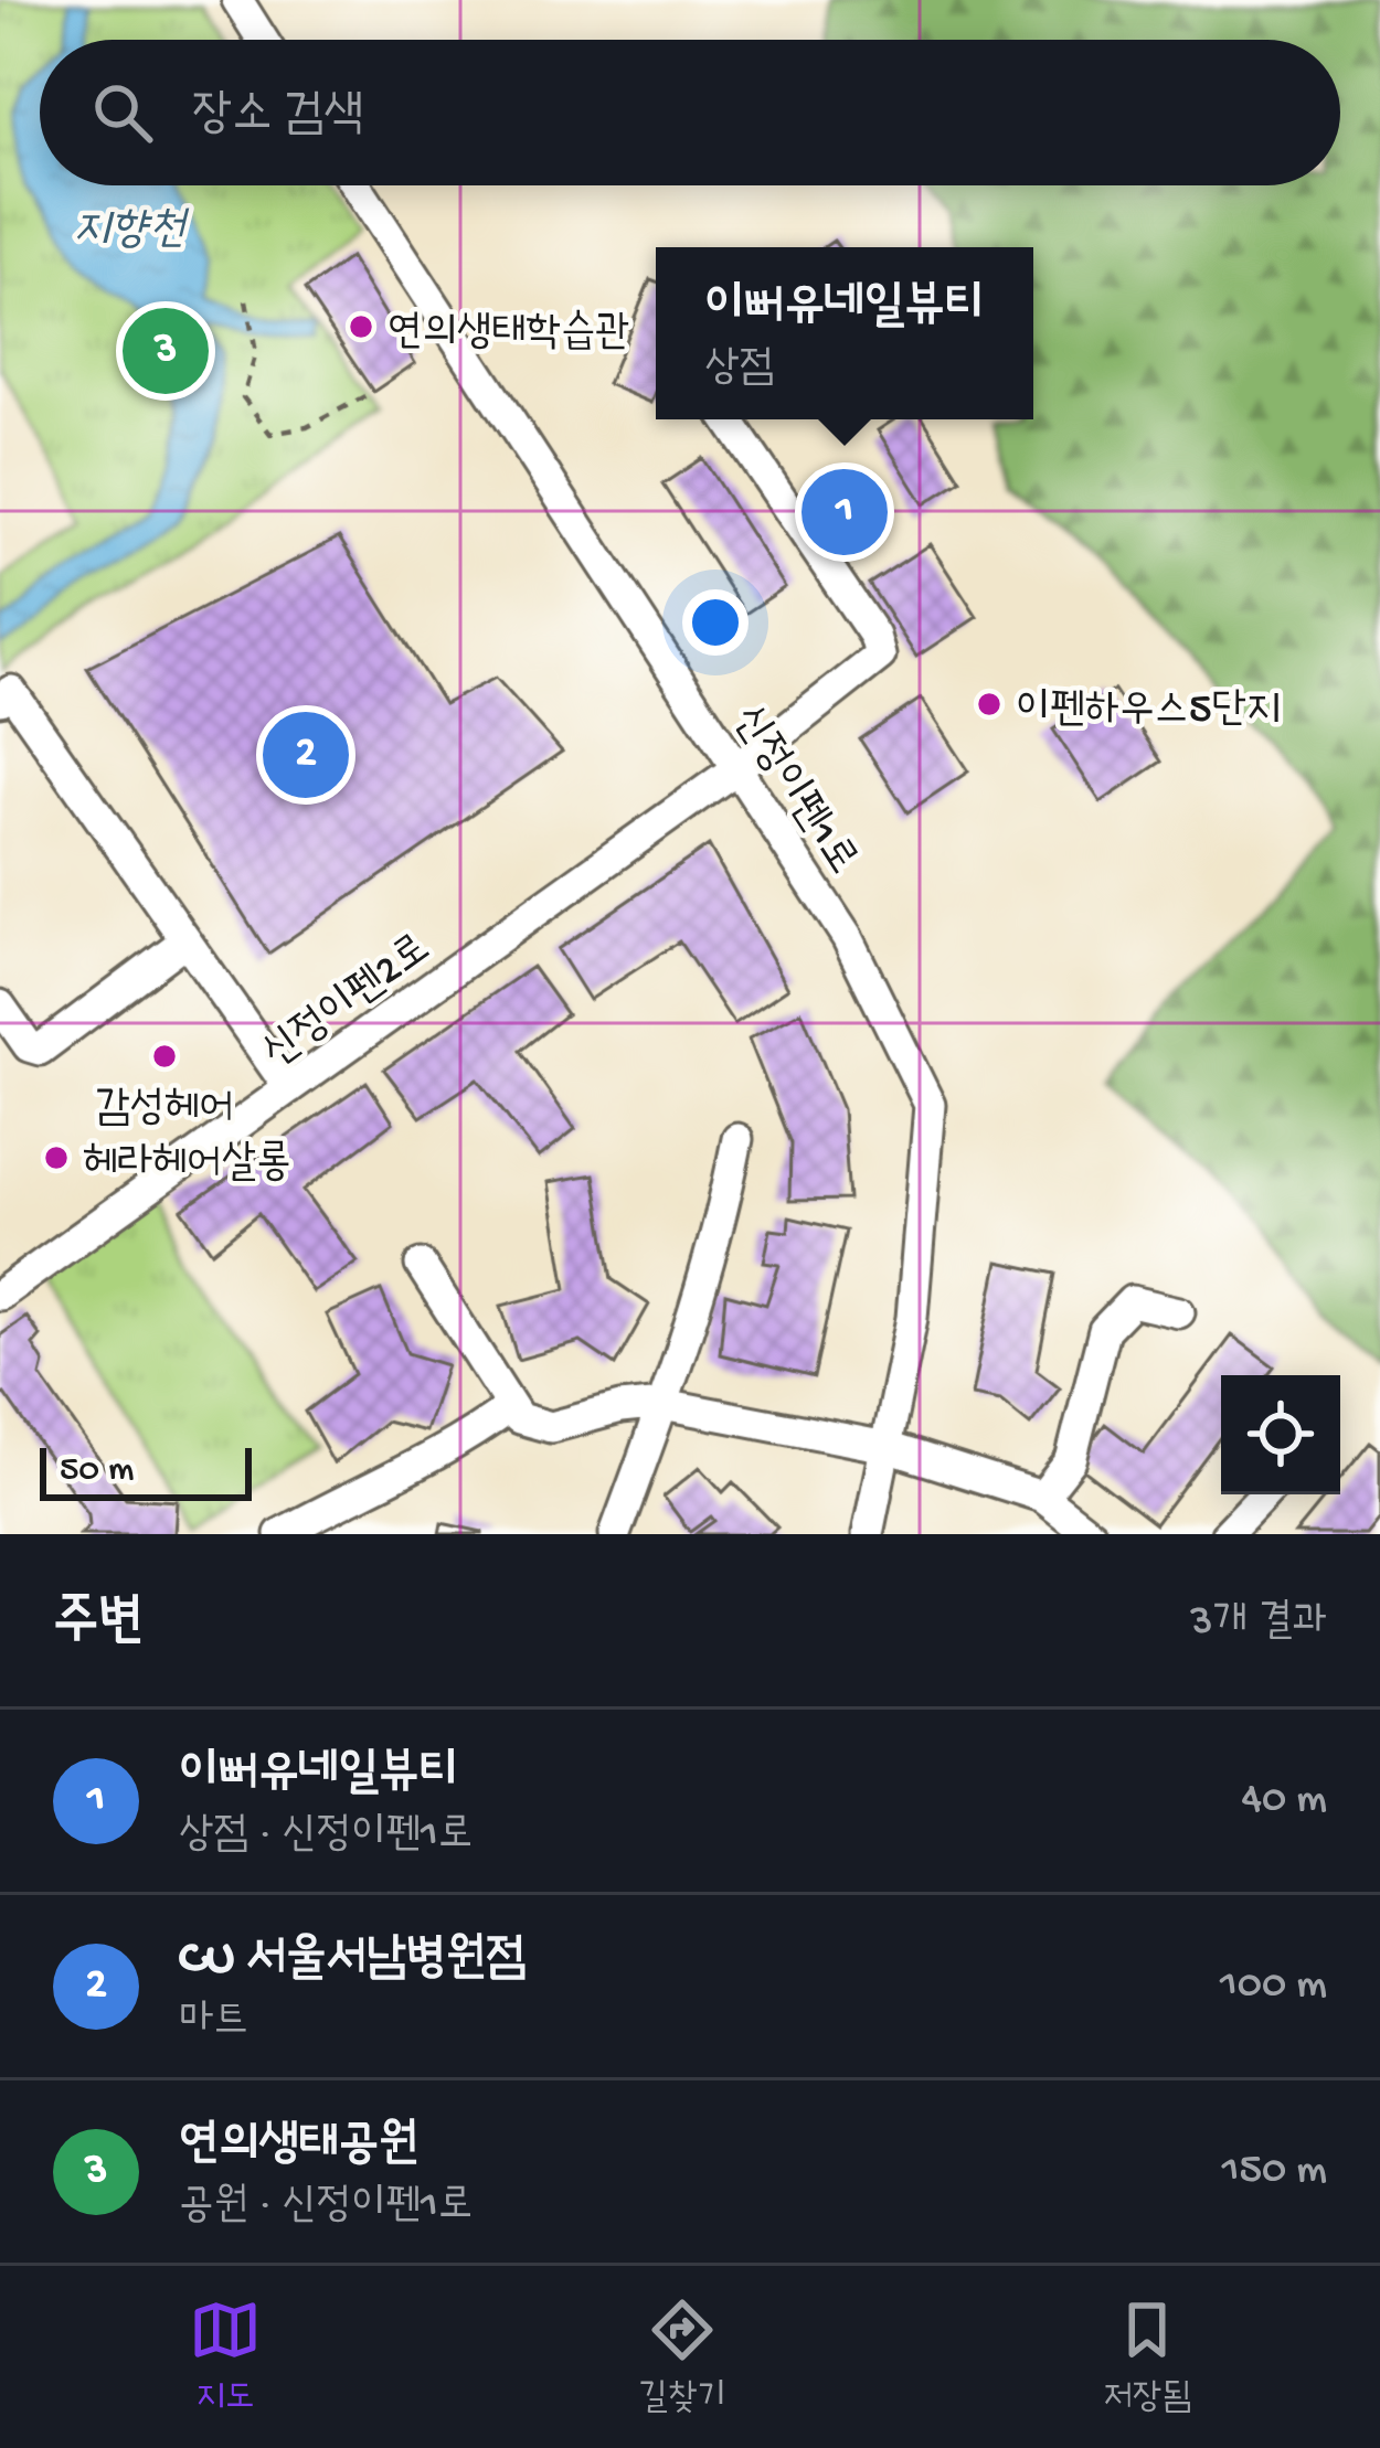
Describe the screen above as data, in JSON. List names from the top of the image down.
{
  "streets": {
    "street": ["신정이펜1로", "신정이펜2로"]
  },
  "crossings": [
    ["신정이펜1로", "신정이펜2로"]
  ],
  "water": ["지향천"],
  "places": [
    "연의생태학습관",
    "이펜하우스5단지",
    "감성헤어",
    "헤라헤어살롱"
  ],
  "scale_bar": "50 m",
  "page": {
    "search": "장소 검색",
    "popup": ["이뻐유네일뷰티", "상점"],
    "pins": ["3", "1", "2"],
    "scale": "50 m",
    "heading": ["주변", "3개 결과"],
    "list": [
      {
        "mark": "1",
        "name": "이뻐유네일뷰티",
        "note": "상점 · 신정이펜1로",
        "value": "40 m"
      },
      {
        "mark": "2",
        "name": "CU 서울서남병원점",
        "note": "마트",
        "value": "100 m"
      },
      {
        "mark": "3",
        "name": "연의생태공원",
        "note": "공원 · 신정이펜1로",
        "value": "150 m"
      }
    ],
    "nav": ["지도", "길찾기", "저장됨"]
  }
}
